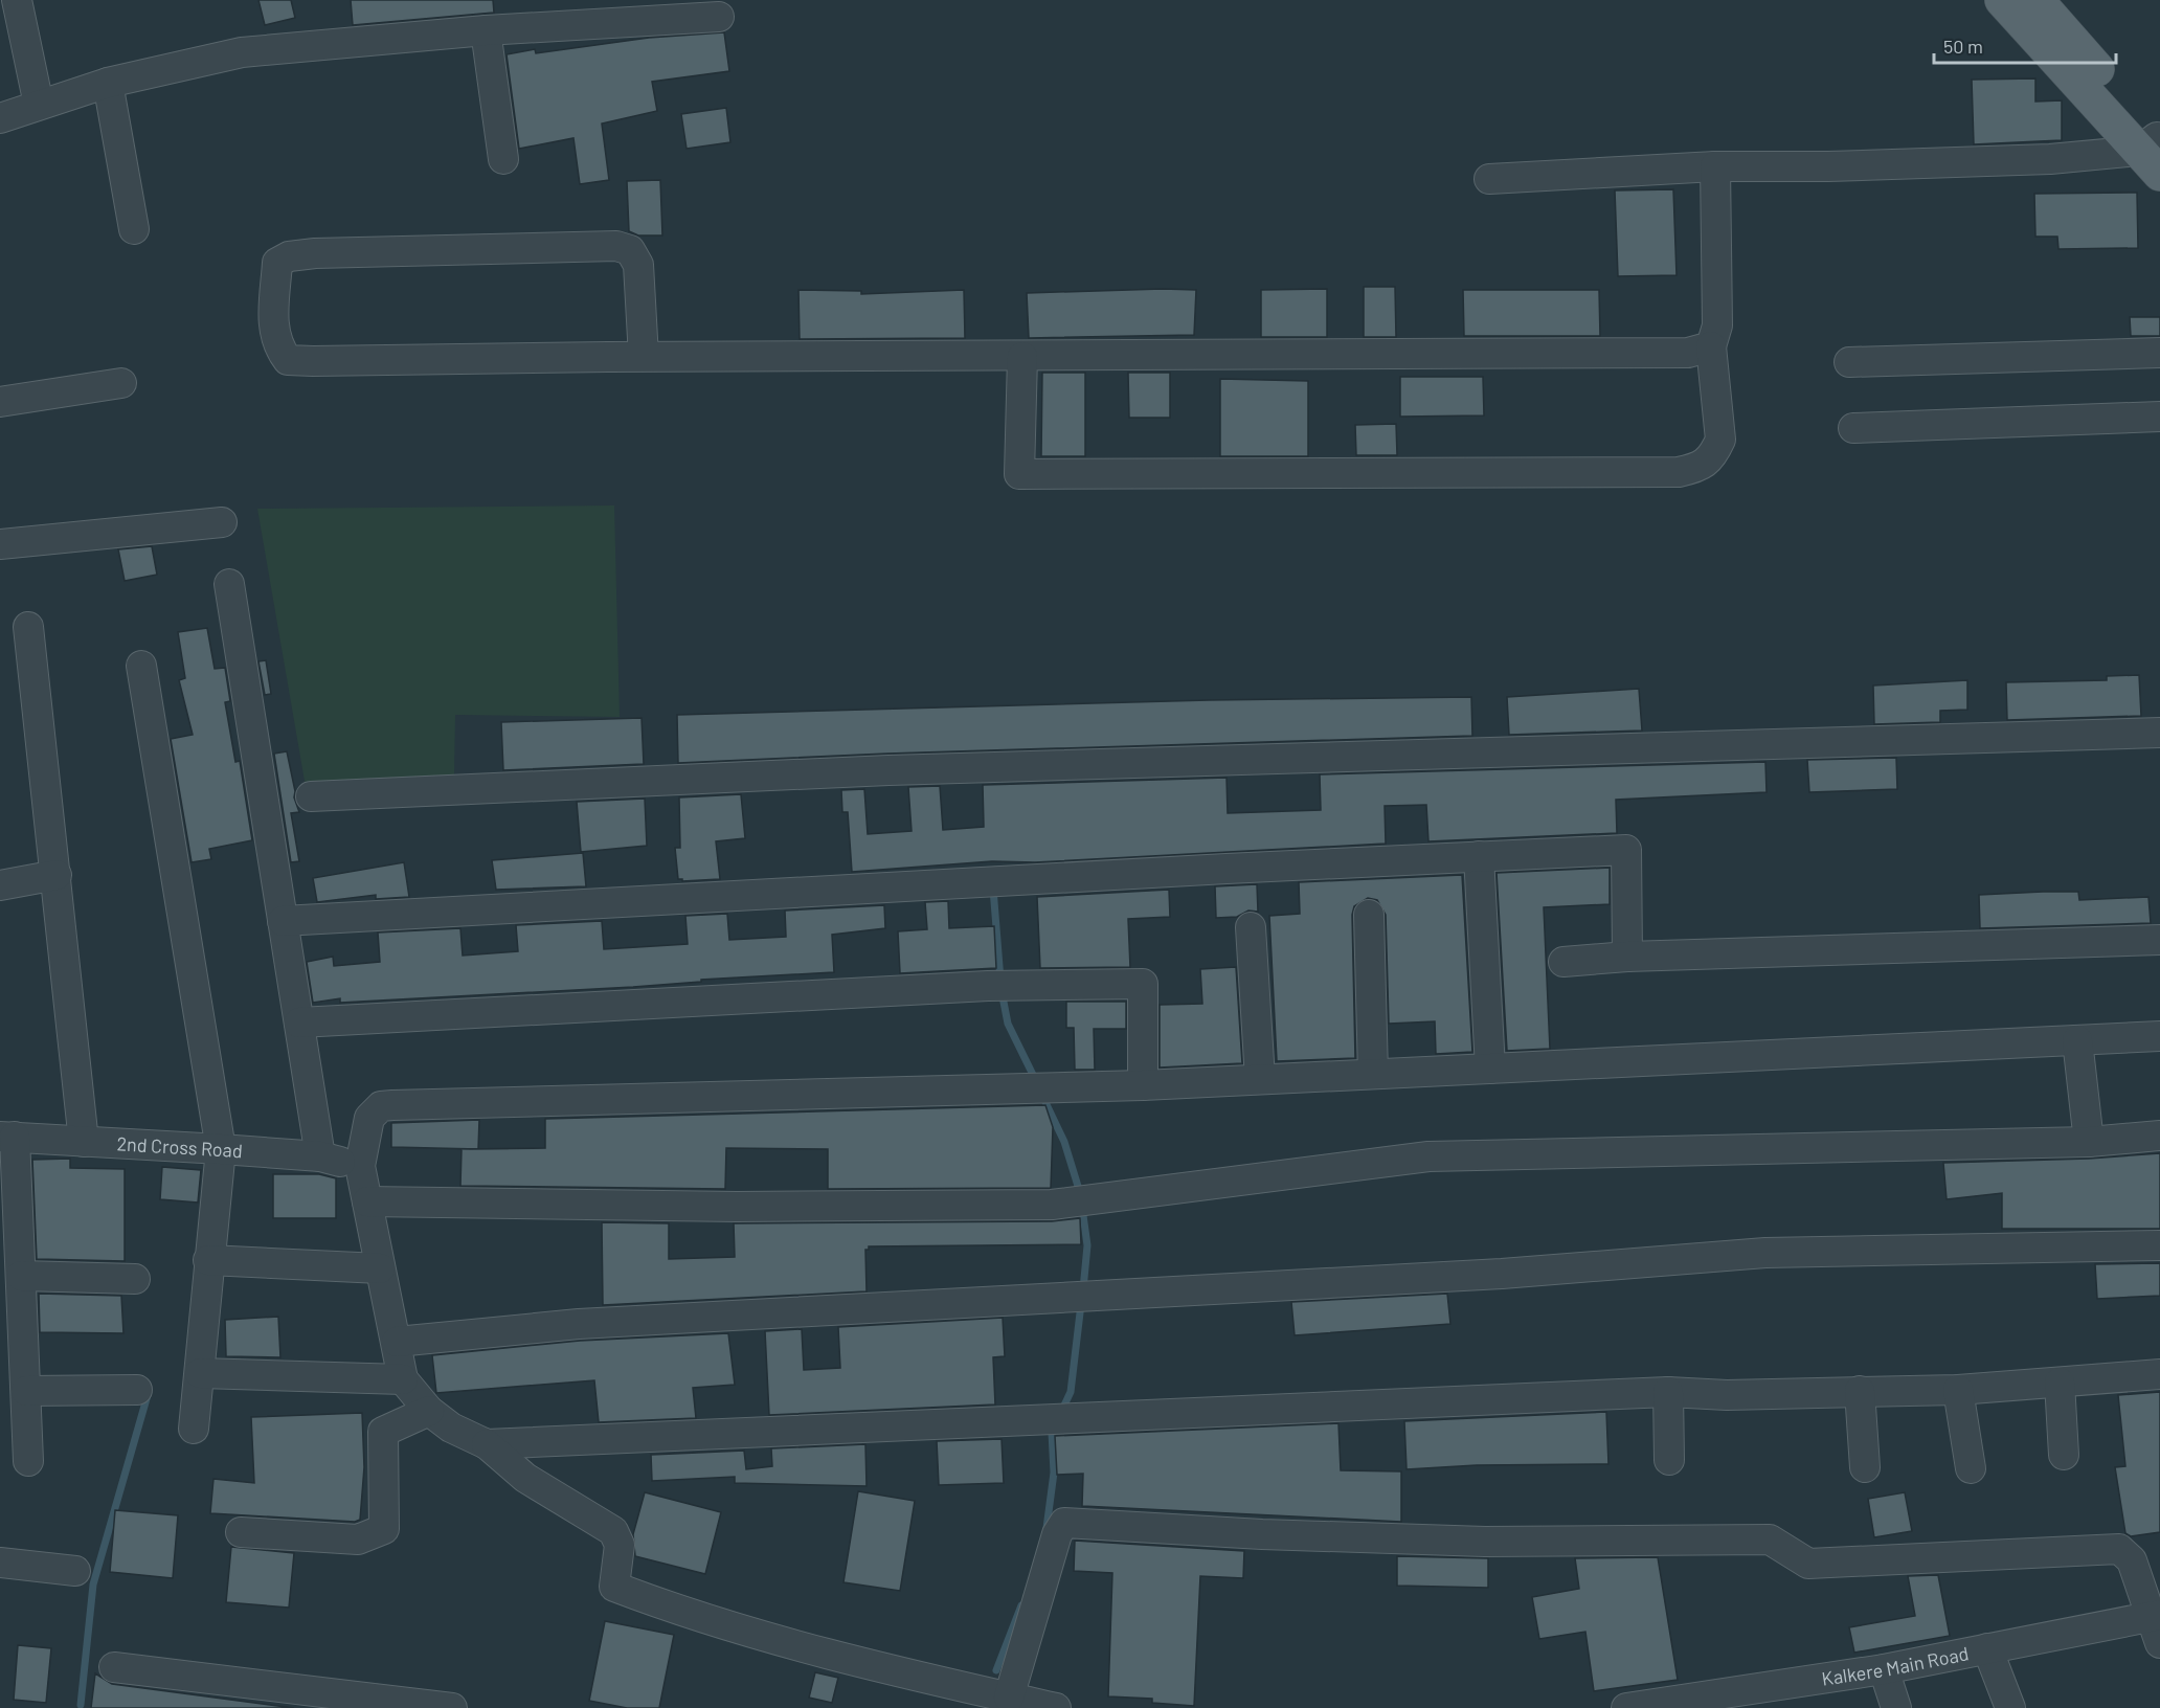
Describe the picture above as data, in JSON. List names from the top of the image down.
{
  "streets": {
    "street": ["2nd Cross Road", "Kalkere Main Road"]
  },
  "scale_bar": "50 m"
}
